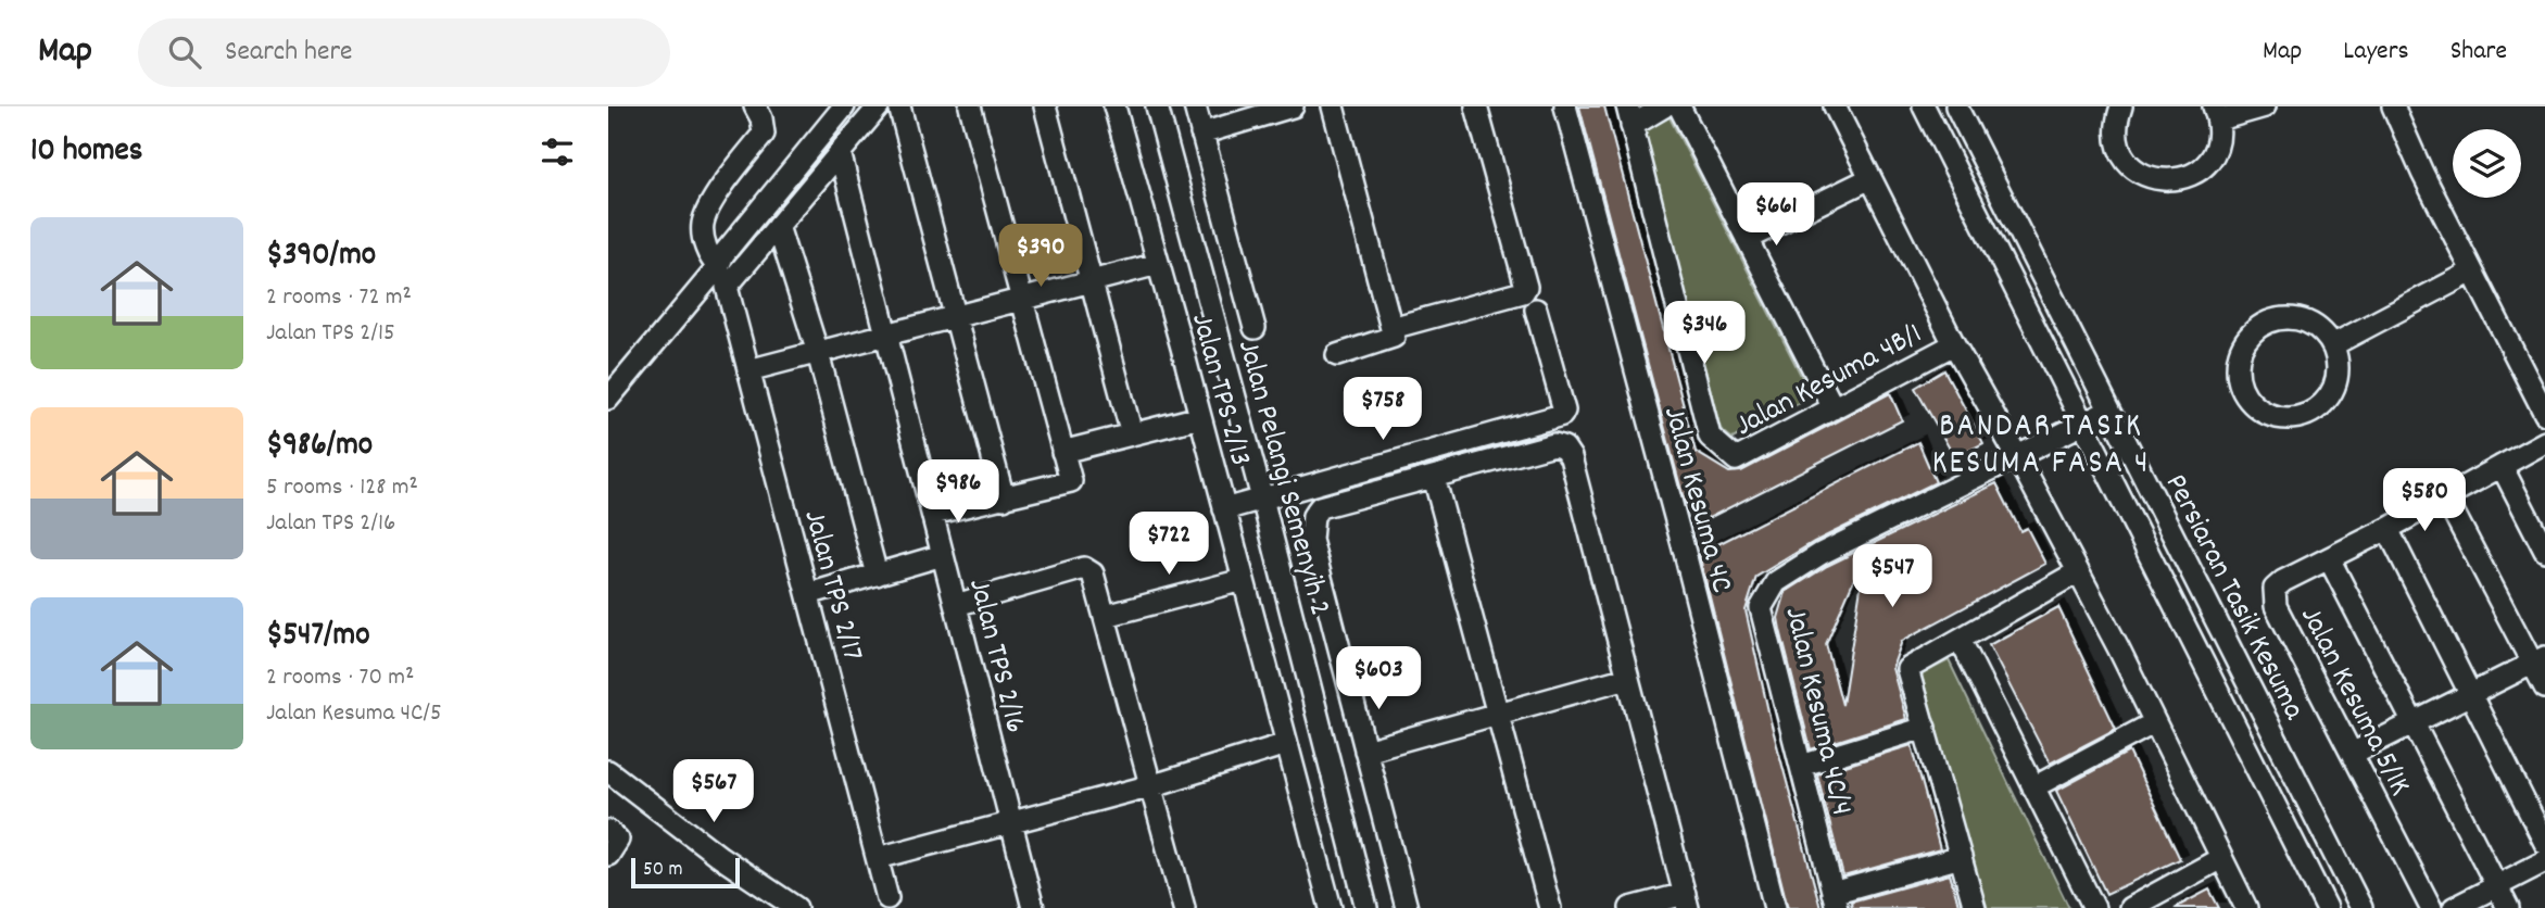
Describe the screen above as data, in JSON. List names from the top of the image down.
{
  "streets": {
    "street": [
      "Jalan Kesuma 4B/1",
      "Jalan TPS 2/13",
      "Jalan Pelangi Semenyih 2",
      "Jalan Kesuma 4C",
      "Jalan TPS 2/17",
      "Persiaran Tasik Kesuma",
      "Jalan TPS 2/16",
      "Jalan Kesuma 5/1K",
      "Jalan Kesuma 4C/4"
    ]
  },
  "crossings": [
    ["Persiaran Tasik Kesuma", "Jalan Kesuma 4C/4"]
  ],
  "districts": ["BANDAR TASIK KESUMA FASA 4"],
  "scale_bar": "50 m",
  "page": {
    "header": "Map",
    "search": "Search here",
    "nav": ["Map", "Layers", "Share"],
    "heading": "10 homes",
    "price": [
      "$661",
      "$390",
      "$346",
      "$758",
      "$986",
      "$580",
      "$722",
      "$547",
      "$603",
      "$567"
    ],
    "list": [
      {
        "name": "$390/mo",
        "note": "2 rooms · 72 m² · Jalan TPS 2/15"
      },
      {
        "name": "$986/mo",
        "note": "5 rooms · 128 m² · Jalan TPS 2/16"
      },
      {
        "name": "$547/mo",
        "note": "2 rooms · 70 m² · Jalan Kesuma 4C/5"
      }
    ],
    "scale": "50 m"
  }
}
